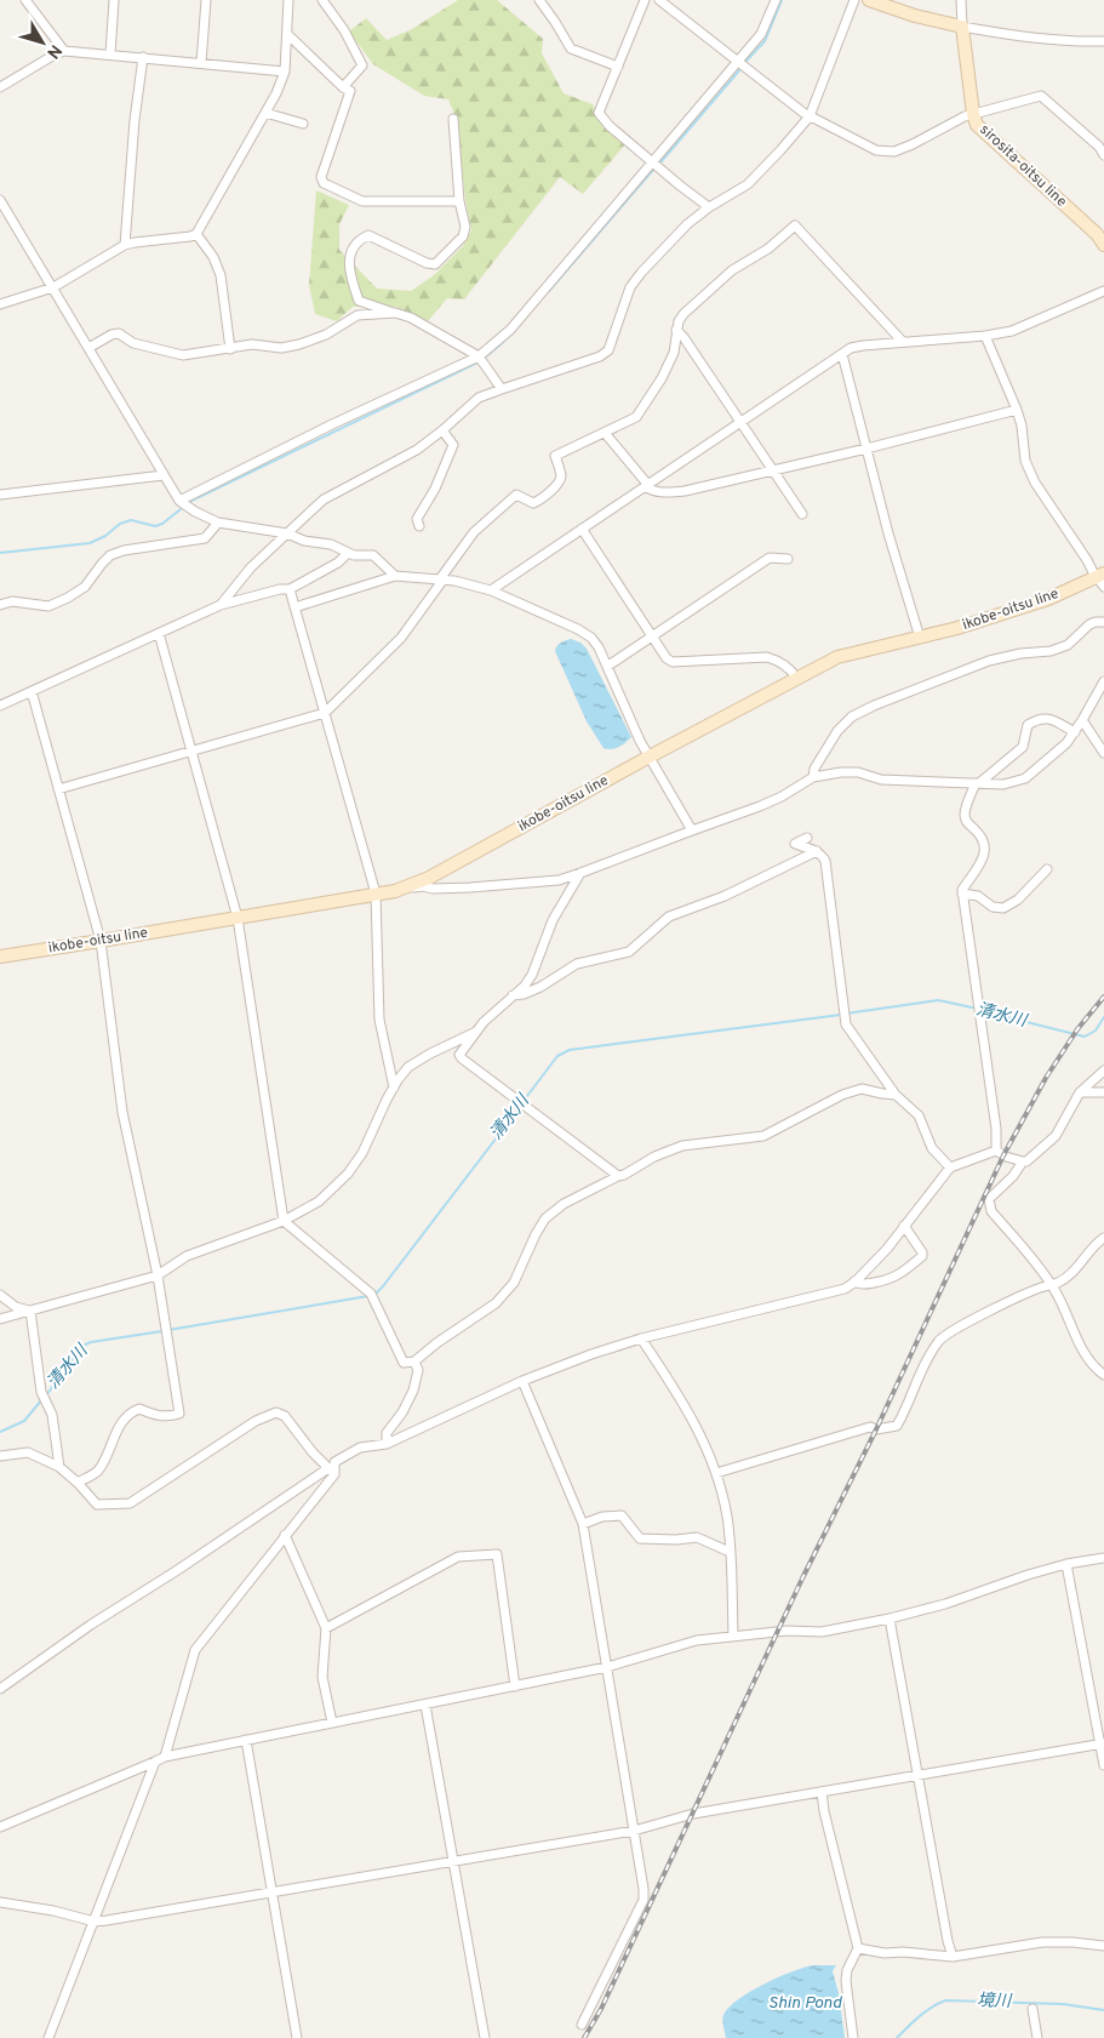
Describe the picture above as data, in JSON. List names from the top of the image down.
{
  "streets": {
    "main road": ["sirosita-oitsu line", "ikobe-oitsu line"]
  },
  "water": ["清水川", "境川", "Shin Pond"],
  "north": "bottom right"
}
